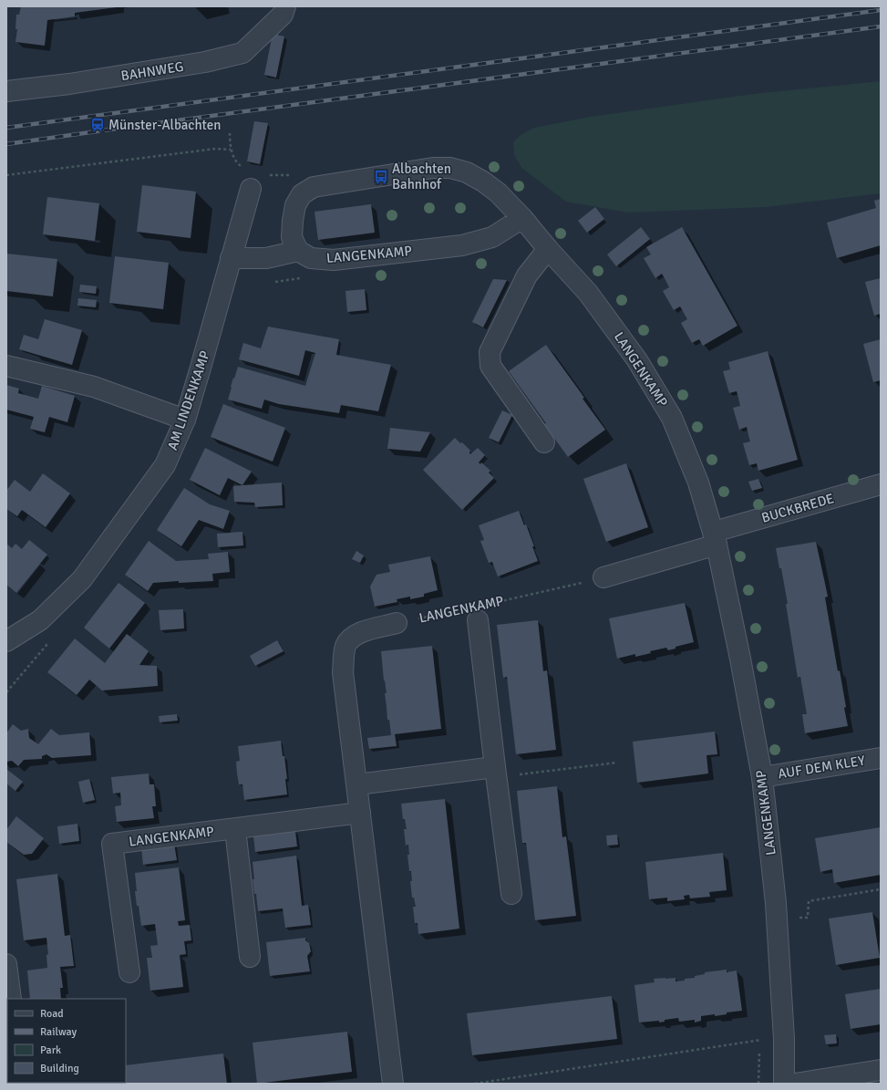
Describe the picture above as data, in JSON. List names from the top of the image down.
{
  "streets": {
    "street": [
      "BAHNWEG",
      "LANGENKAMP",
      "AM LINDENKAMP",
      "BUCKBREDE",
      "AUF DEM KLEY"
    ]
  },
  "crossings": [
    ["LANGENKAMP", "BUCKBREDE"],
    ["LANGENKAMP", "AUF DEM KLEY"]
  ],
  "places": {
    "station": ["Münster-Albachten"],
    "bus stop": ["Albachten Bahnhof"]
  },
  "legend": [
    "Road",
    "Railway",
    "Park",
    "Building"
  ]
}
